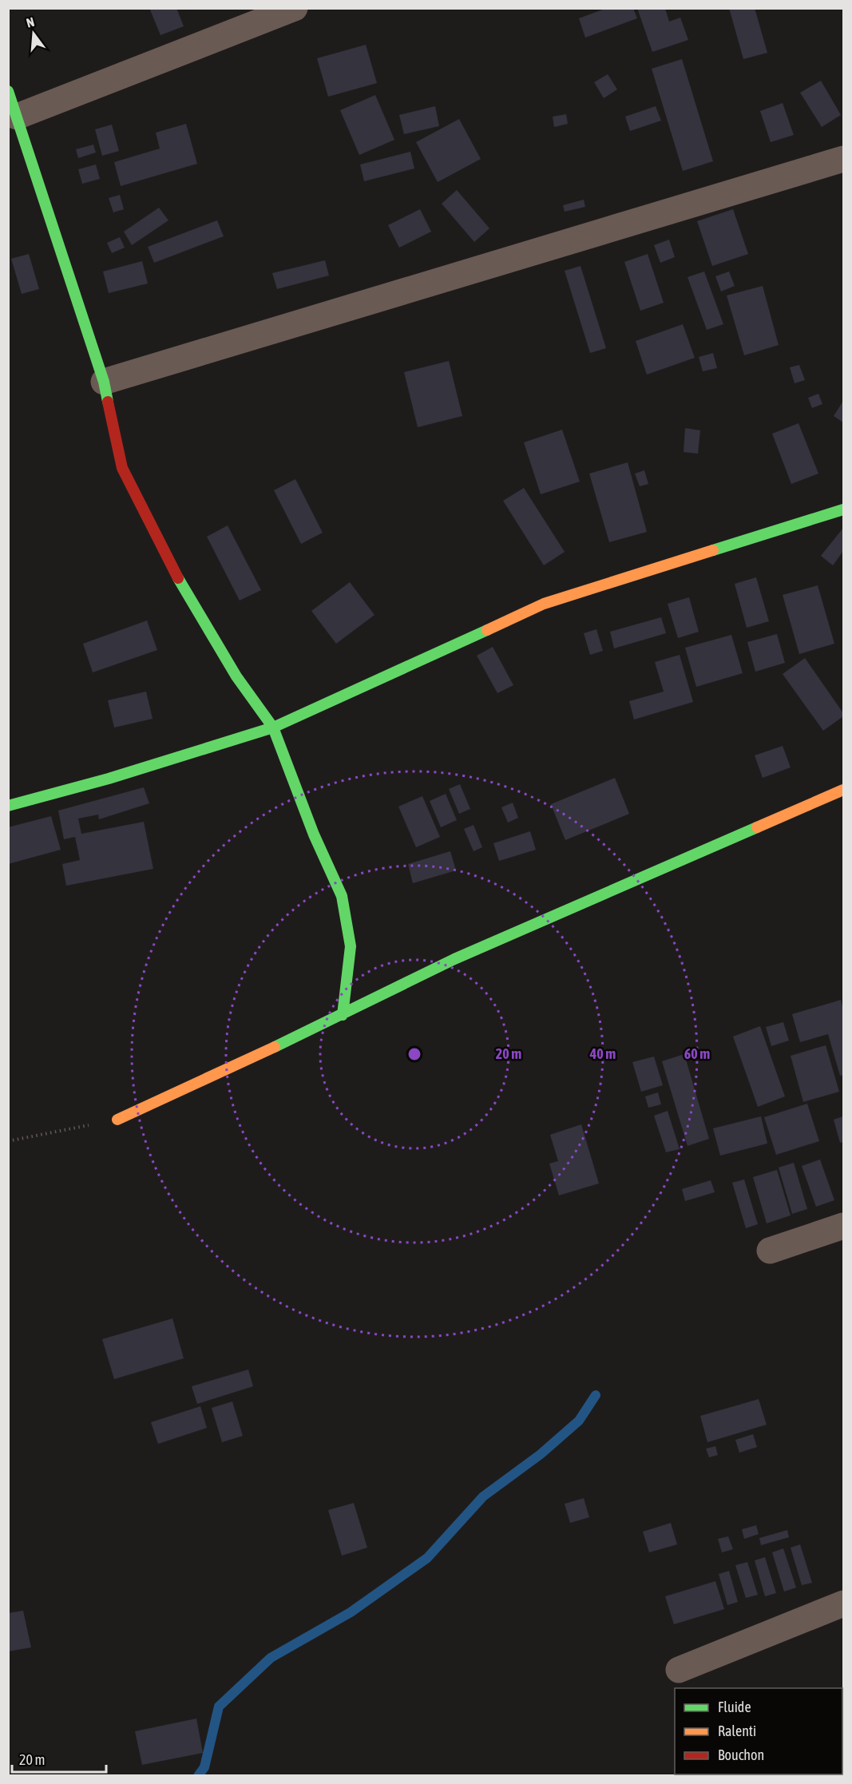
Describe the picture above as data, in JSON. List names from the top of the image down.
{
  "legend": ["Fluide", "Ralenti", "Bouchon"],
  "scale_bar": "20 m",
  "north": "top",
  "rings": ["20 m", "40 m", "60 m"]
}
